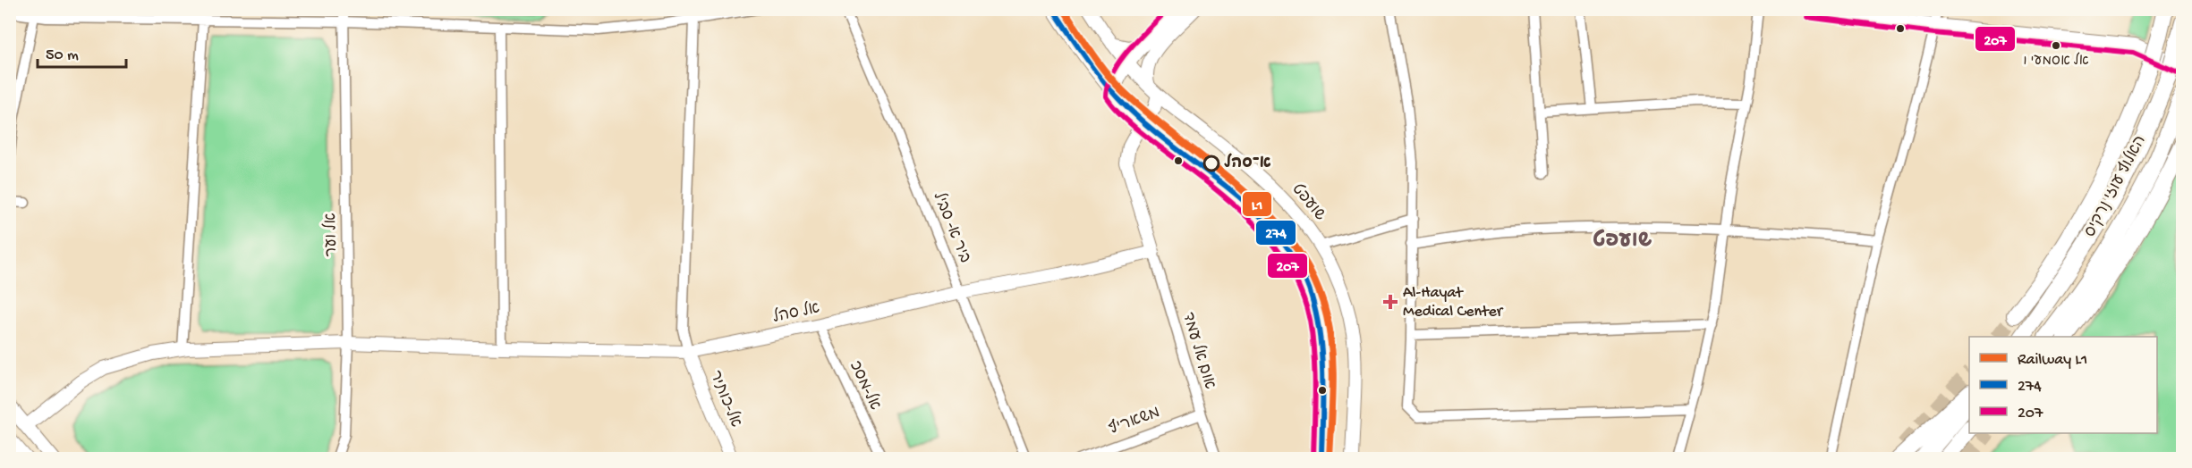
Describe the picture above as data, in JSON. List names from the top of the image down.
{
  "streets": {
    "highway": ["האלוף עוזי נרקיס"],
    "street": [
      "שועפט",
      "ביר א- סביל",
      "אל וער",
      "אל סהל",
      "אום אל עמד",
      "אל-מסכ",
      "אל-כות'ר",
      "משאריף"
    ]
  },
  "crossings": [
    ["ביר א- סביל", "אל סהל"],
    ["אל וער", "אל סהל"],
    ["אל סהל", "אום אל עמד"],
    ["אל סהל", "אל-מסכ"],
    ["אל סהל", "אל-כות'ר"],
    ["אום אל עמד", "משאריף"]
  ],
  "districts": ["שועפט"],
  "places": {
    "other": ["אל אסמעי ו", "א־סהל"],
    "health": ["Al-Hayat Medical Center"]
  },
  "lines": ["rail line L1", "transit line 274", "transit line 207"],
  "legend": ["Railway L1", "274", "207"],
  "scale_bar": "50 m"
}
